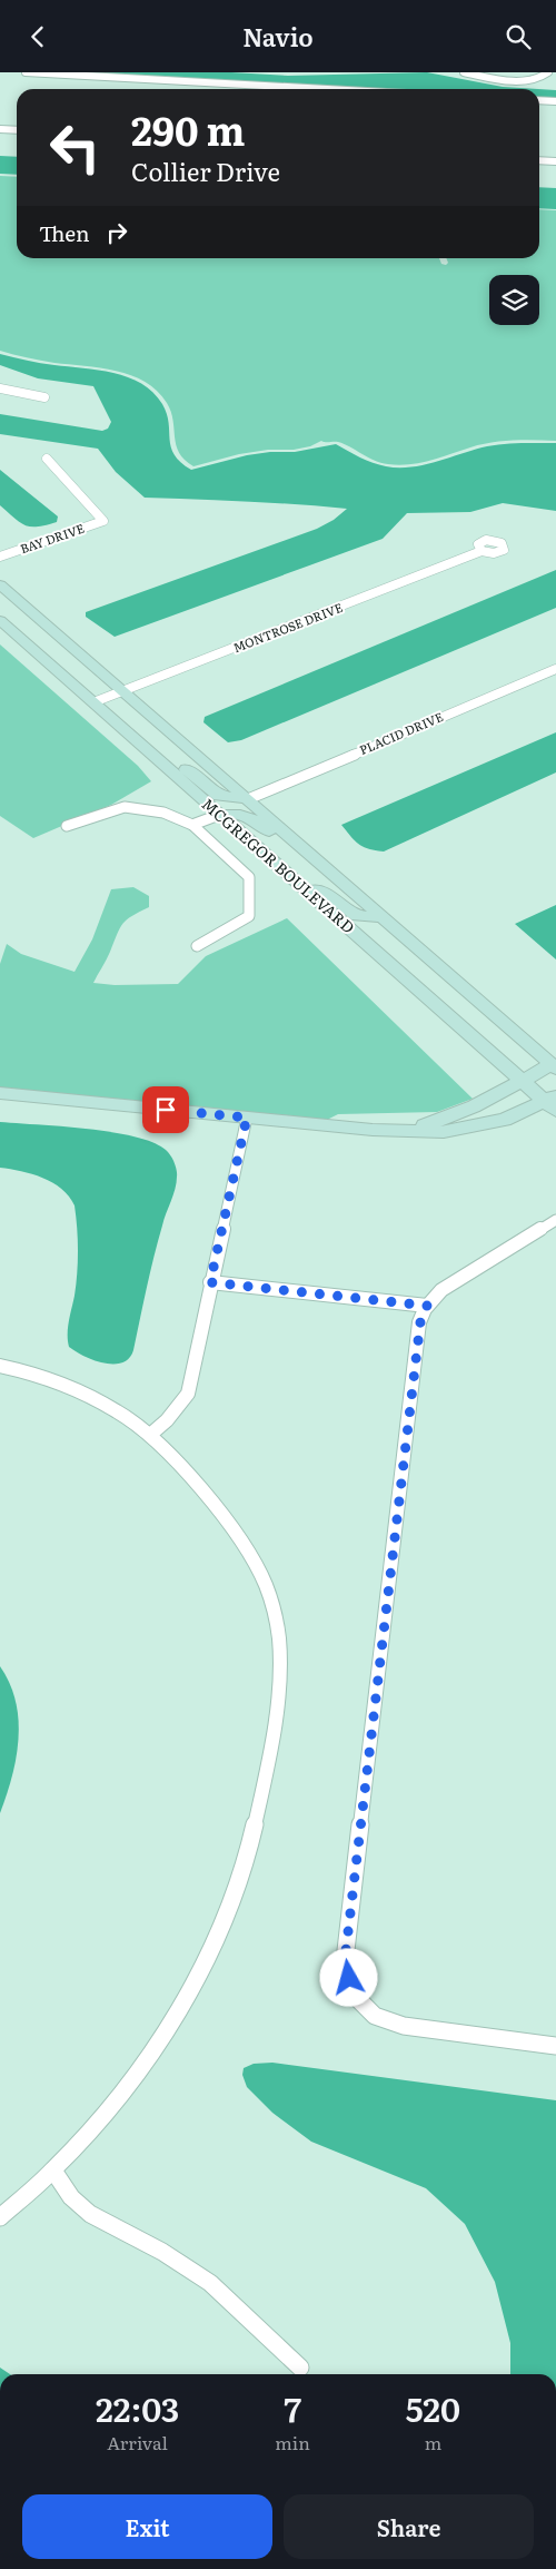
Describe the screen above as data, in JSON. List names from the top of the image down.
{
  "streets": {
    "main road": ["MCGREGOR BOULEVARD"],
    "street": ["BAY DRIVE", "MONTROSE DRIVE", "PLACID DRIVE"]
  },
  "crossings": [
    ["MONTROSE DRIVE", "MCGREGOR BOULEVARD"],
    ["PLACID DRIVE", "MCGREGOR BOULEVARD"]
  ],
  "page": {
    "header": "Navio",
    "turn": ["290 m", "Collier Drive"],
    "then": "Then",
    "eta": [
      "22:03",
      "Arrival",
      "7",
      "min",
      "520",
      "m"
    ],
    "buttons": ["Exit", "Share"]
  }
}
